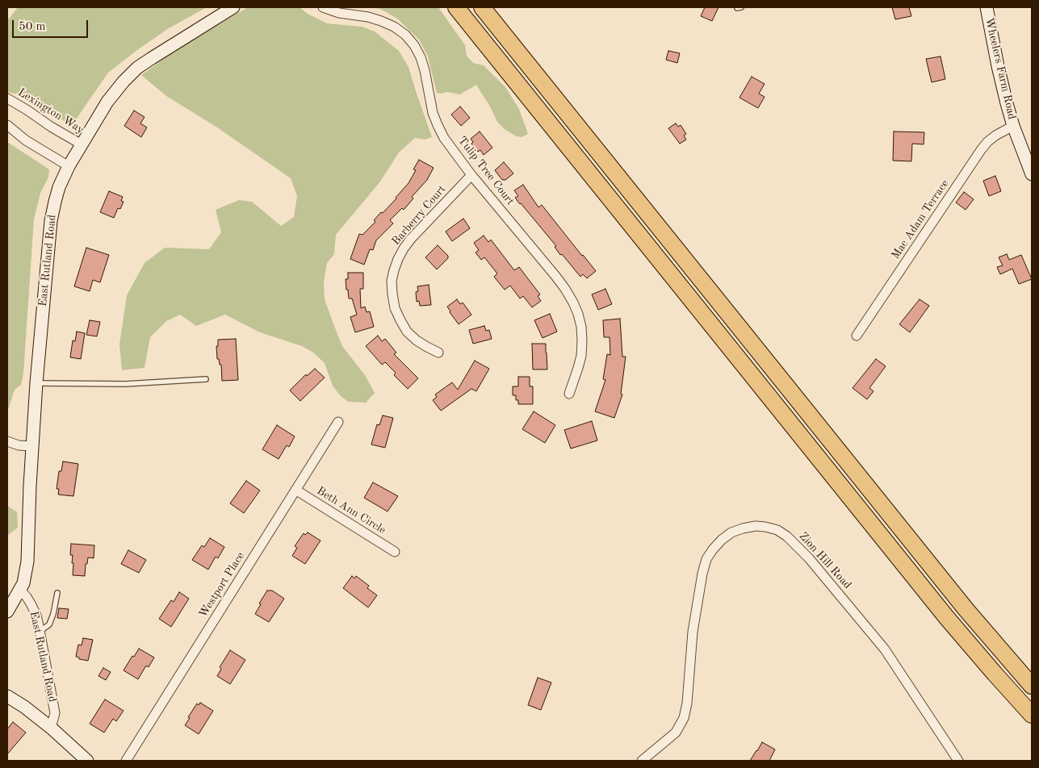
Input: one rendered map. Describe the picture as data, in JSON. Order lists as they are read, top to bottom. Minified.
{"streets":{"main road":["Wheelers Farm Road","East Rutland Road"],"street":["Lexington Way","Tulip Tree Court","Barberry Court","Mac Adam Terrace","Beth Ann Circle","Zion Hill Road","Westport Place"]},"crossings":[["Wheelers Farm Road","Mac Adam Terrace"],["Lexington Way","East Rutland Road"],["Tulip Tree Court","Barberry Court"],["Beth Ann Circle","Westport Place"]],"scale_bar":"50 m"}
